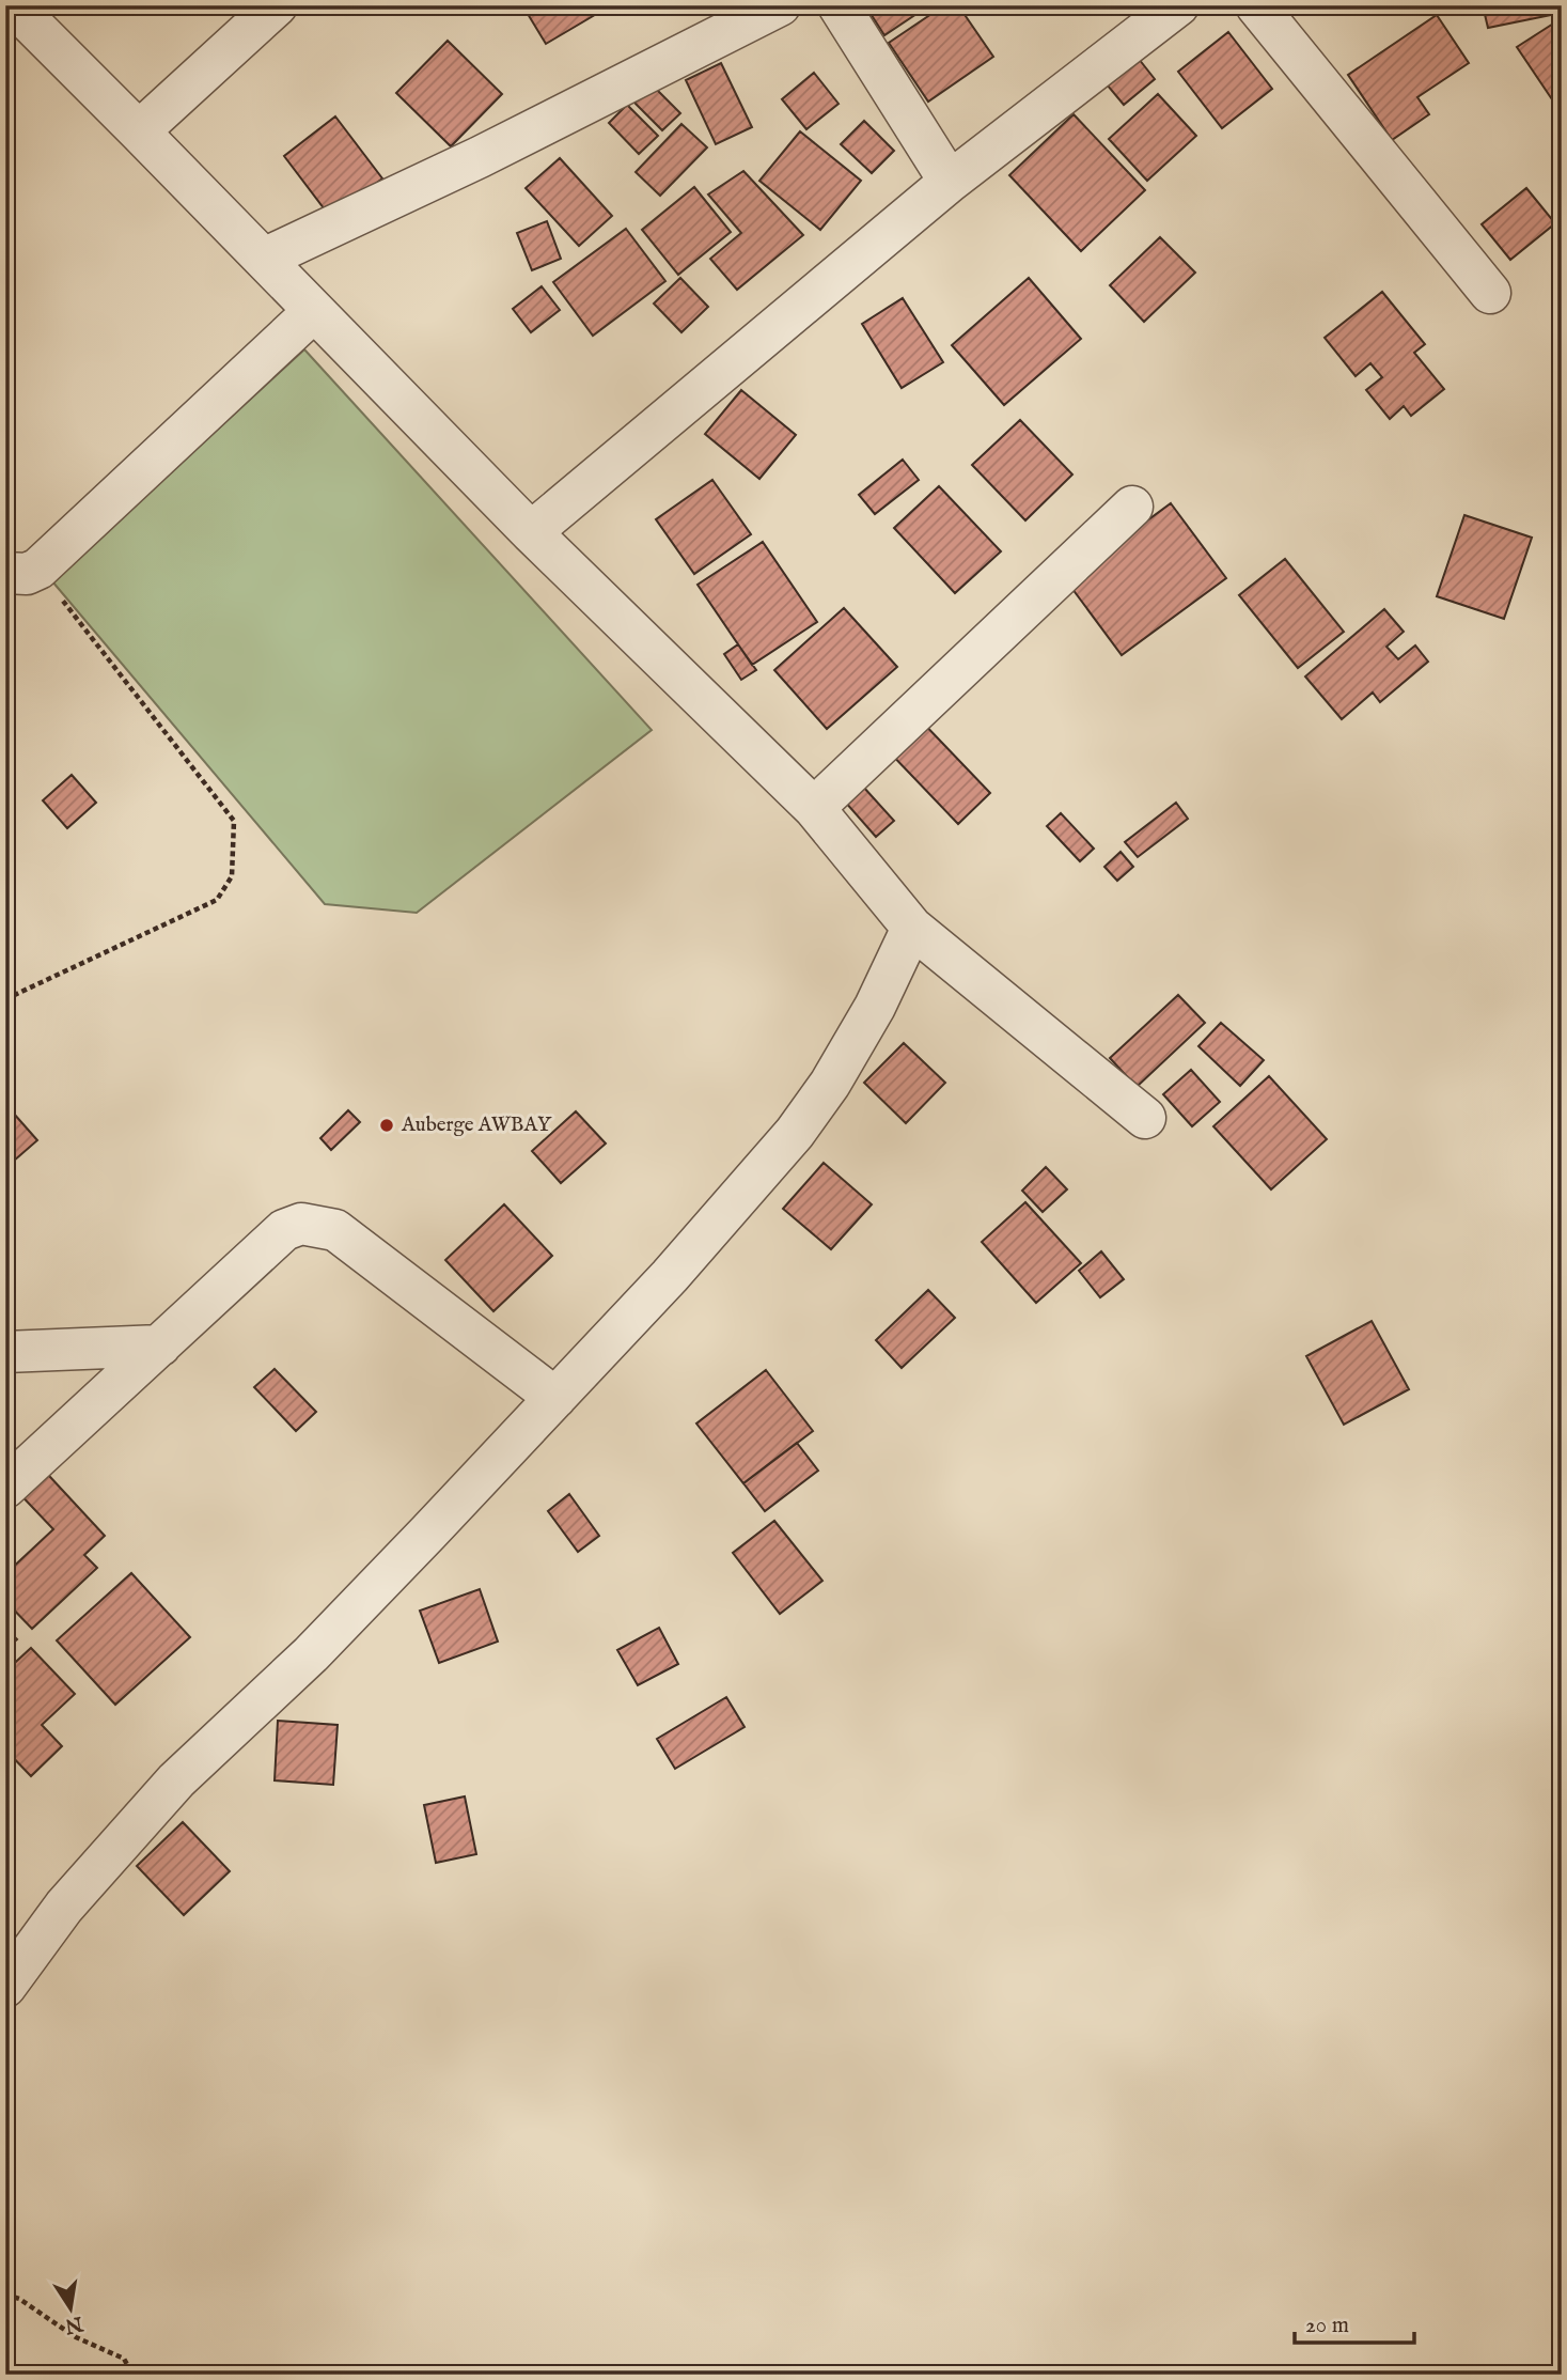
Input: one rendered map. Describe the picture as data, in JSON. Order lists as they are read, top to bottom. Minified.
{"places":["Auberge AWBAY"],"scale_bar":"20 m","north":"bottom"}
